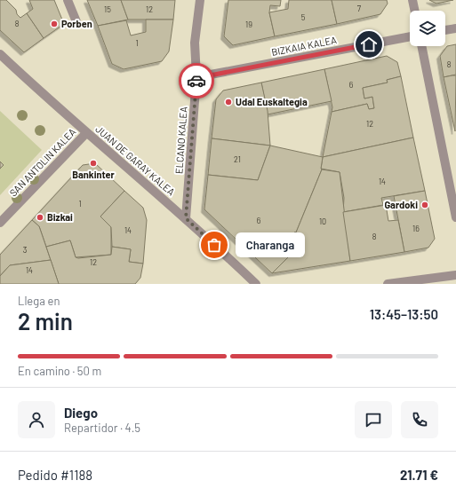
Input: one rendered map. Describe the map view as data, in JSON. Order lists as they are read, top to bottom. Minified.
{"streets":{"street":["BIZKAIA KALEA","ELCANO KALEA","JUAN DE GARAY KALEA","SAN ANTOLIN KALEA"]},"crossings":[["BIZKAIA KALEA","ELCANO KALEA"],["ELCANO KALEA","JUAN DE GARAY KALEA"],["JUAN DE GARAY KALEA","SAN ANTOLIN KALEA"]],"places":["Porben","Udal Euskaltegia","Bankinter","Gardoki","Bizkai","Charanga"],"house_numbers":["7","15","12","5","8","19","1","8","6","12","21","14","1","6","10","16","14","8","3","12","14"],"page":{"bubble":"Charanga","heading":["2 min","Llega en","13:45–13:50"],"panel":["Diego","Repartidor · 4.5","Pedido #1188","21.71 €"],"bar":"En camino · 50 m"}}
